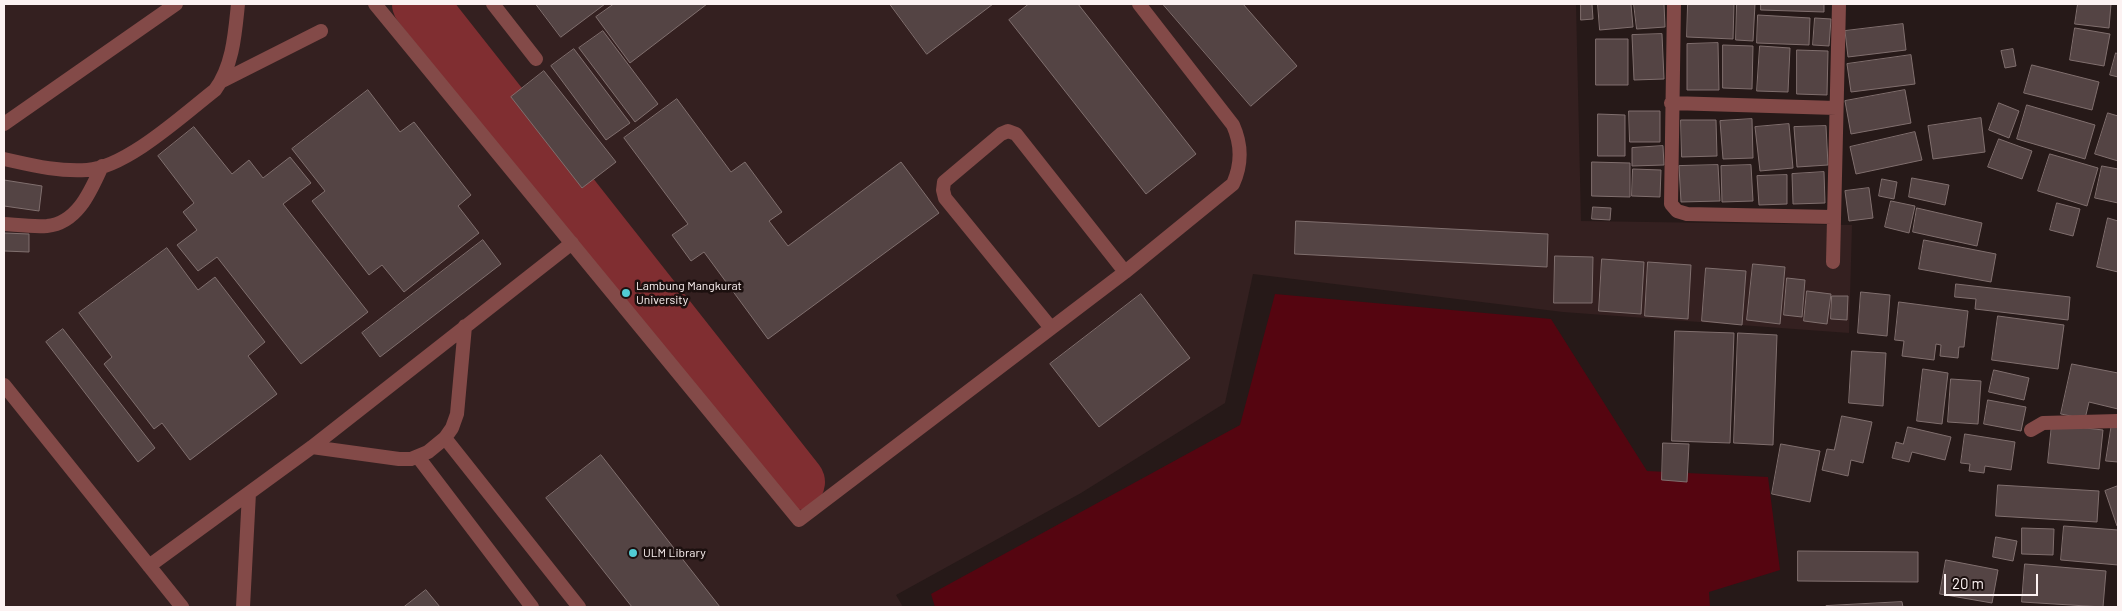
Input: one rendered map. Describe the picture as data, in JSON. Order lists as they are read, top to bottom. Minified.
{"places":["Lambung Mangkurat University","ULM Library"],"scale_bar":"20 m"}
